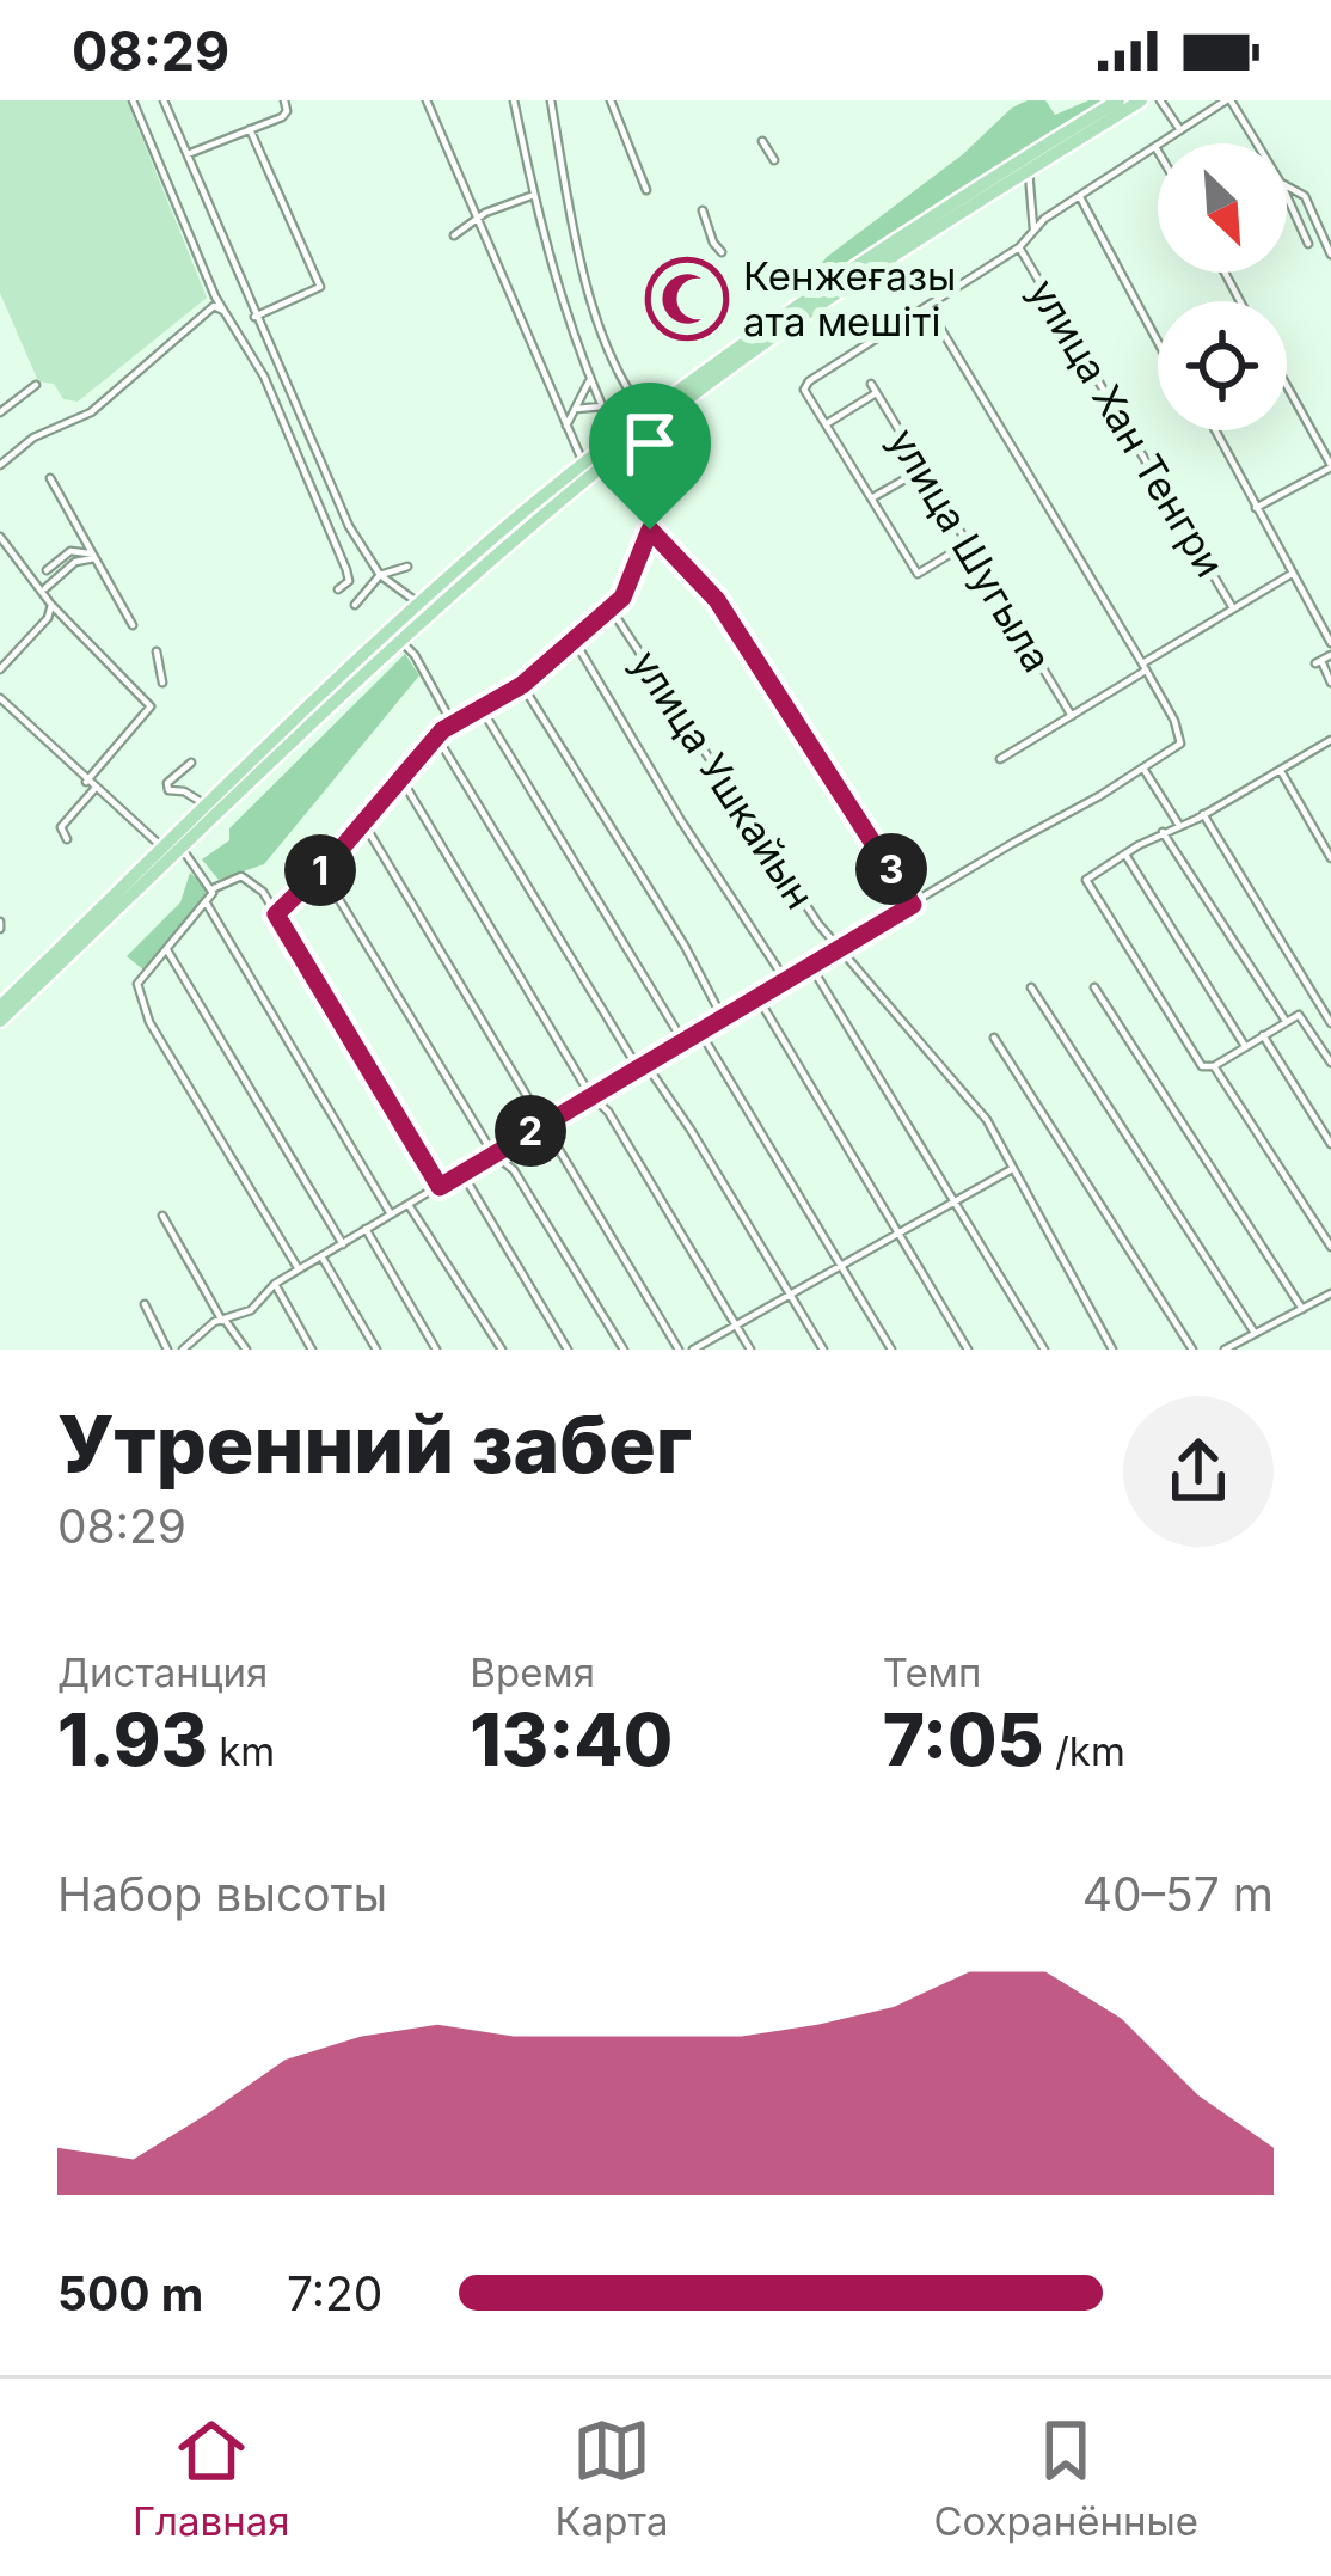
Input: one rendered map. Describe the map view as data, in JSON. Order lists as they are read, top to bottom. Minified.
{"streets":{"street":["улица Хан Тенгри","улица Шугыла","улица Ушкайын"]},"places":{"mosque":["Кенжеғазы ата мешіті"]},"north":"bottom right","page":{"status":"08:29","pins":["3","1","2"],"heading":["Утренний забег","08:29"],"stats":[["Дистанция","1.93 km"],["Время","13:40"],["Темп","7:05 /km"]],"chart":["Набор высоты","40–57 m"],"list":[{"name":"500 m","note":"7:20"}],"tabs":["Главная","Карта","Сохранённые"]}}
